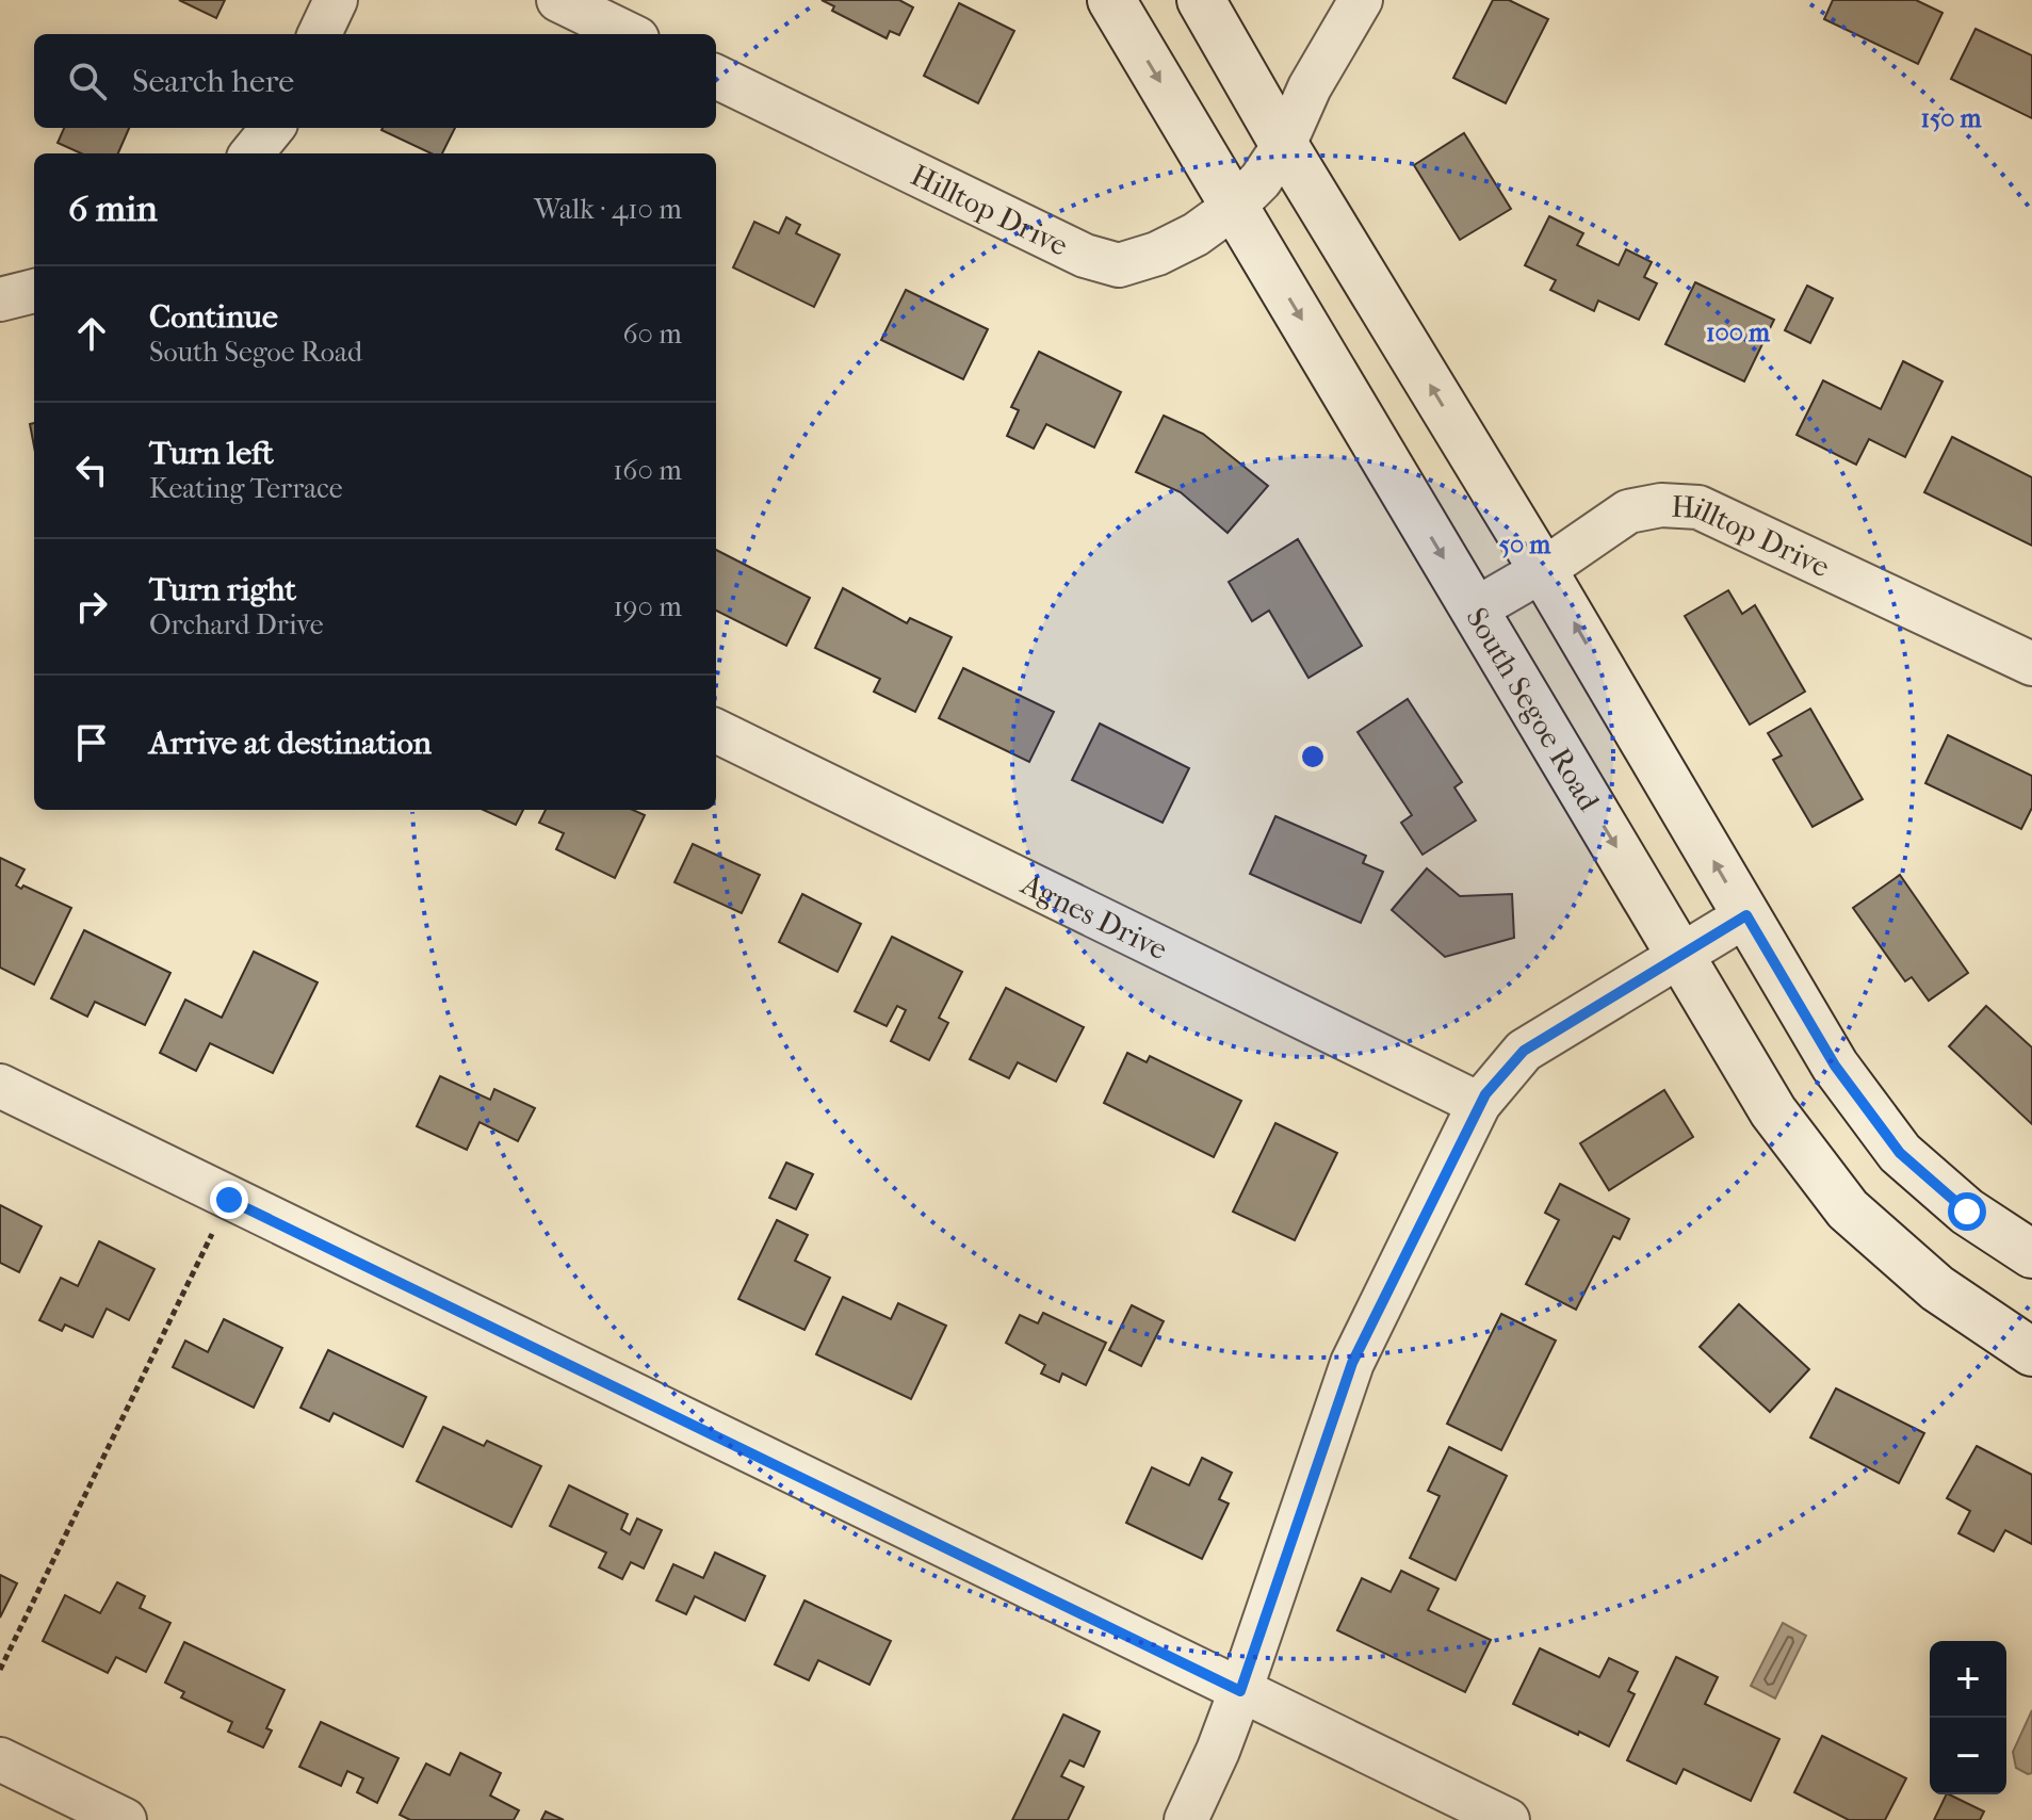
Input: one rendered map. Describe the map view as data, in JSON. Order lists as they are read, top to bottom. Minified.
{"streets":{"street":["Hilltop Drive","South Segoe Road","Agnes Drive"]},"crossings":[["Hilltop Drive","South Segoe Road"]],"page":{"search":"Search here","heading":["6 min","Walk · 410 m"],"list":[["Continue","South Segoe Road","60 m"],["Turn left","Keating Terrace","160 m"],["Turn right","Orchard Drive","190 m"],"Arrive at destination"],"map_buttons":["+","−"]},"rings":["150 m","100 m","50 m"]}
